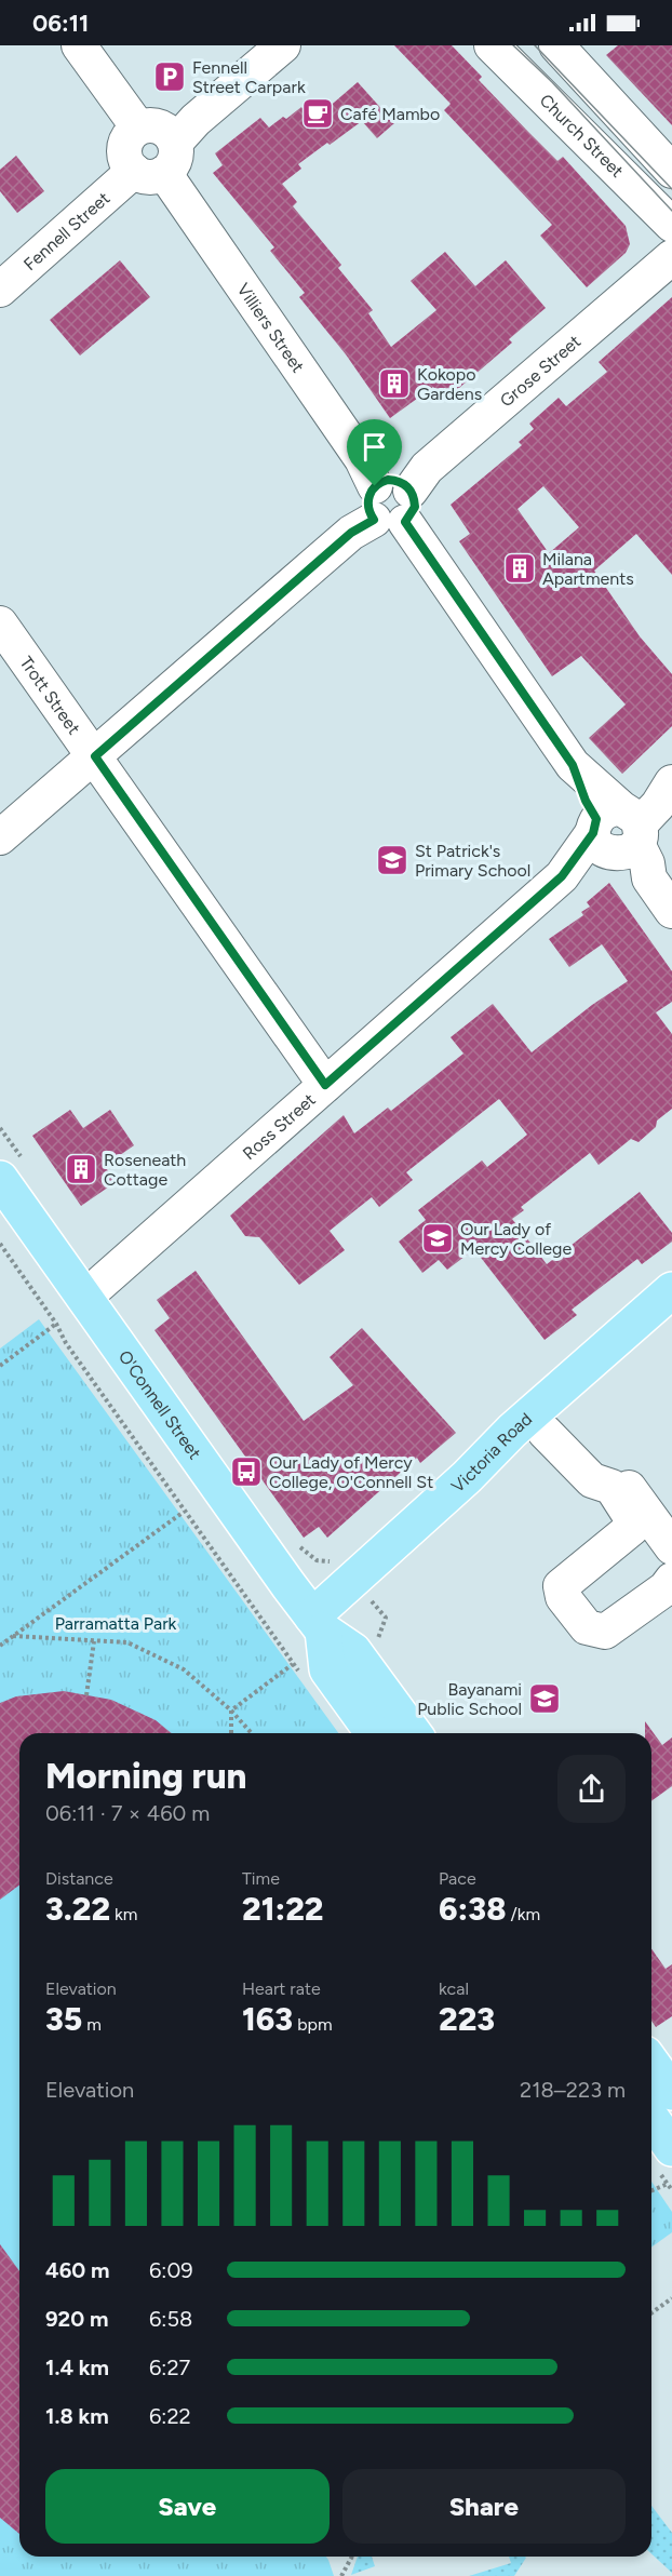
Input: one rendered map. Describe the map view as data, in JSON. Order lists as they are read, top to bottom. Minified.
{"streets":{"main road":["O'Connell Street","Victoria Road"],"street":["Church Street","Fennell Street","Villiers Street","Grose Street","Trott Street","Ross Street"]},"crossings":[["Fennell Street","Villiers Street"],["Villiers Street","Grose Street"],["Grose Street","Trott Street"],["Trott Street","Ross Street"],["Ross Street","O'Connell Street"],["O'Connell Street","Victoria Road"]],"parks":["Parramatta Park"],"places":{"parking":["Fennell Street Carpark"],"cafe":["Café Mambo"],"building":["Kokopo Gardens","Milana Apartments","Roseneath Cottage"],"school or university":["St Patrick's Primary School","Our Lady of Mercy College","Bayanami Public School"],"bus stop":["Our Lady of Mercy College, O'Connell St"]},"page":{"status":"06:11","heading":["Morning run","06:11 · 7 × 460 m"],"stats":[["Distance","3.22 km"],["Time","21:22"],["Pace","6:38 /km"],["Elevation","35 m"],["Heart rate","163 bpm"],["kcal","223"]],"chart":["Elevation","218–223 m"],"list":[{"name":"460 m","note":"6:09"},{"name":"920 m","note":"6:58"},{"name":"1.4 km","note":"6:27"},{"name":"1.8 km","note":"6:22"}],"buttons":["Save","Share"]}}
